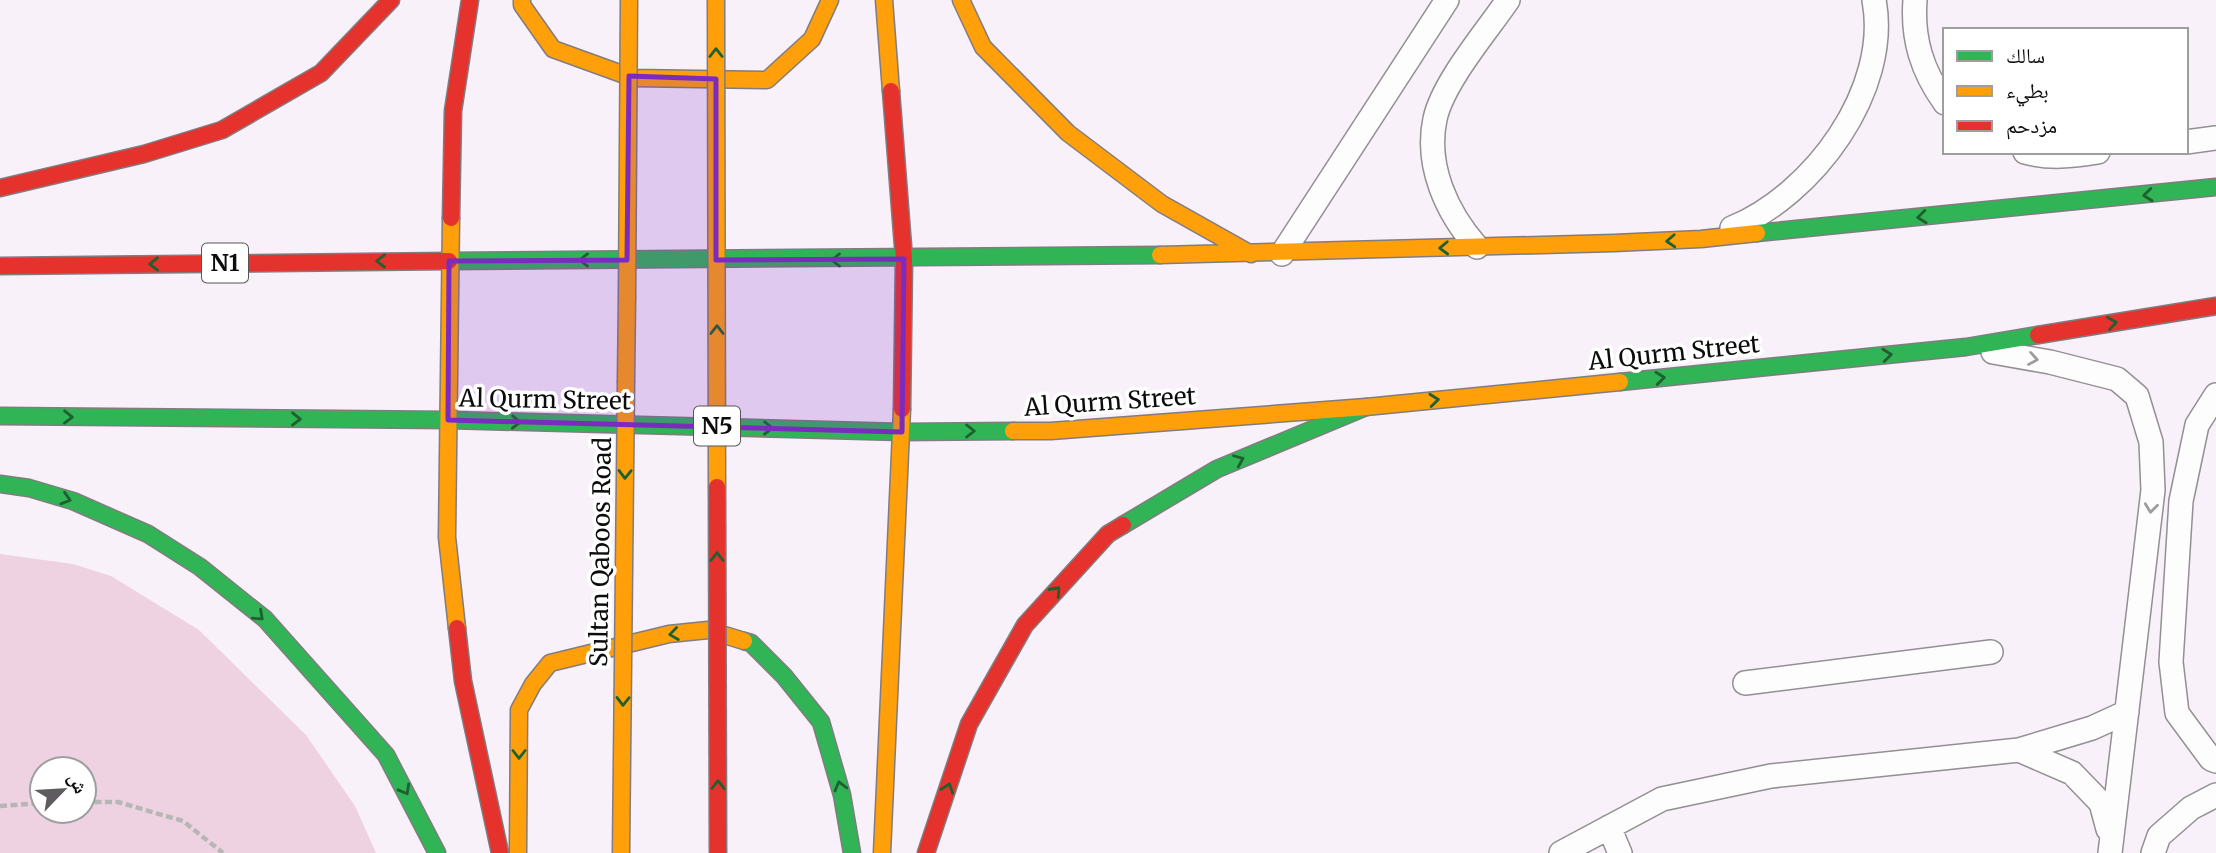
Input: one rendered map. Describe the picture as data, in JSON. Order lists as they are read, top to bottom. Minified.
{"streets":{"main road":["N1","Al Qurm Street","N5","Sultan Qaboos Road"]},"one_way":["Al Qurm Street"],"legend":["سالك","بطيء","مزدحم"],"north":"top right"}
